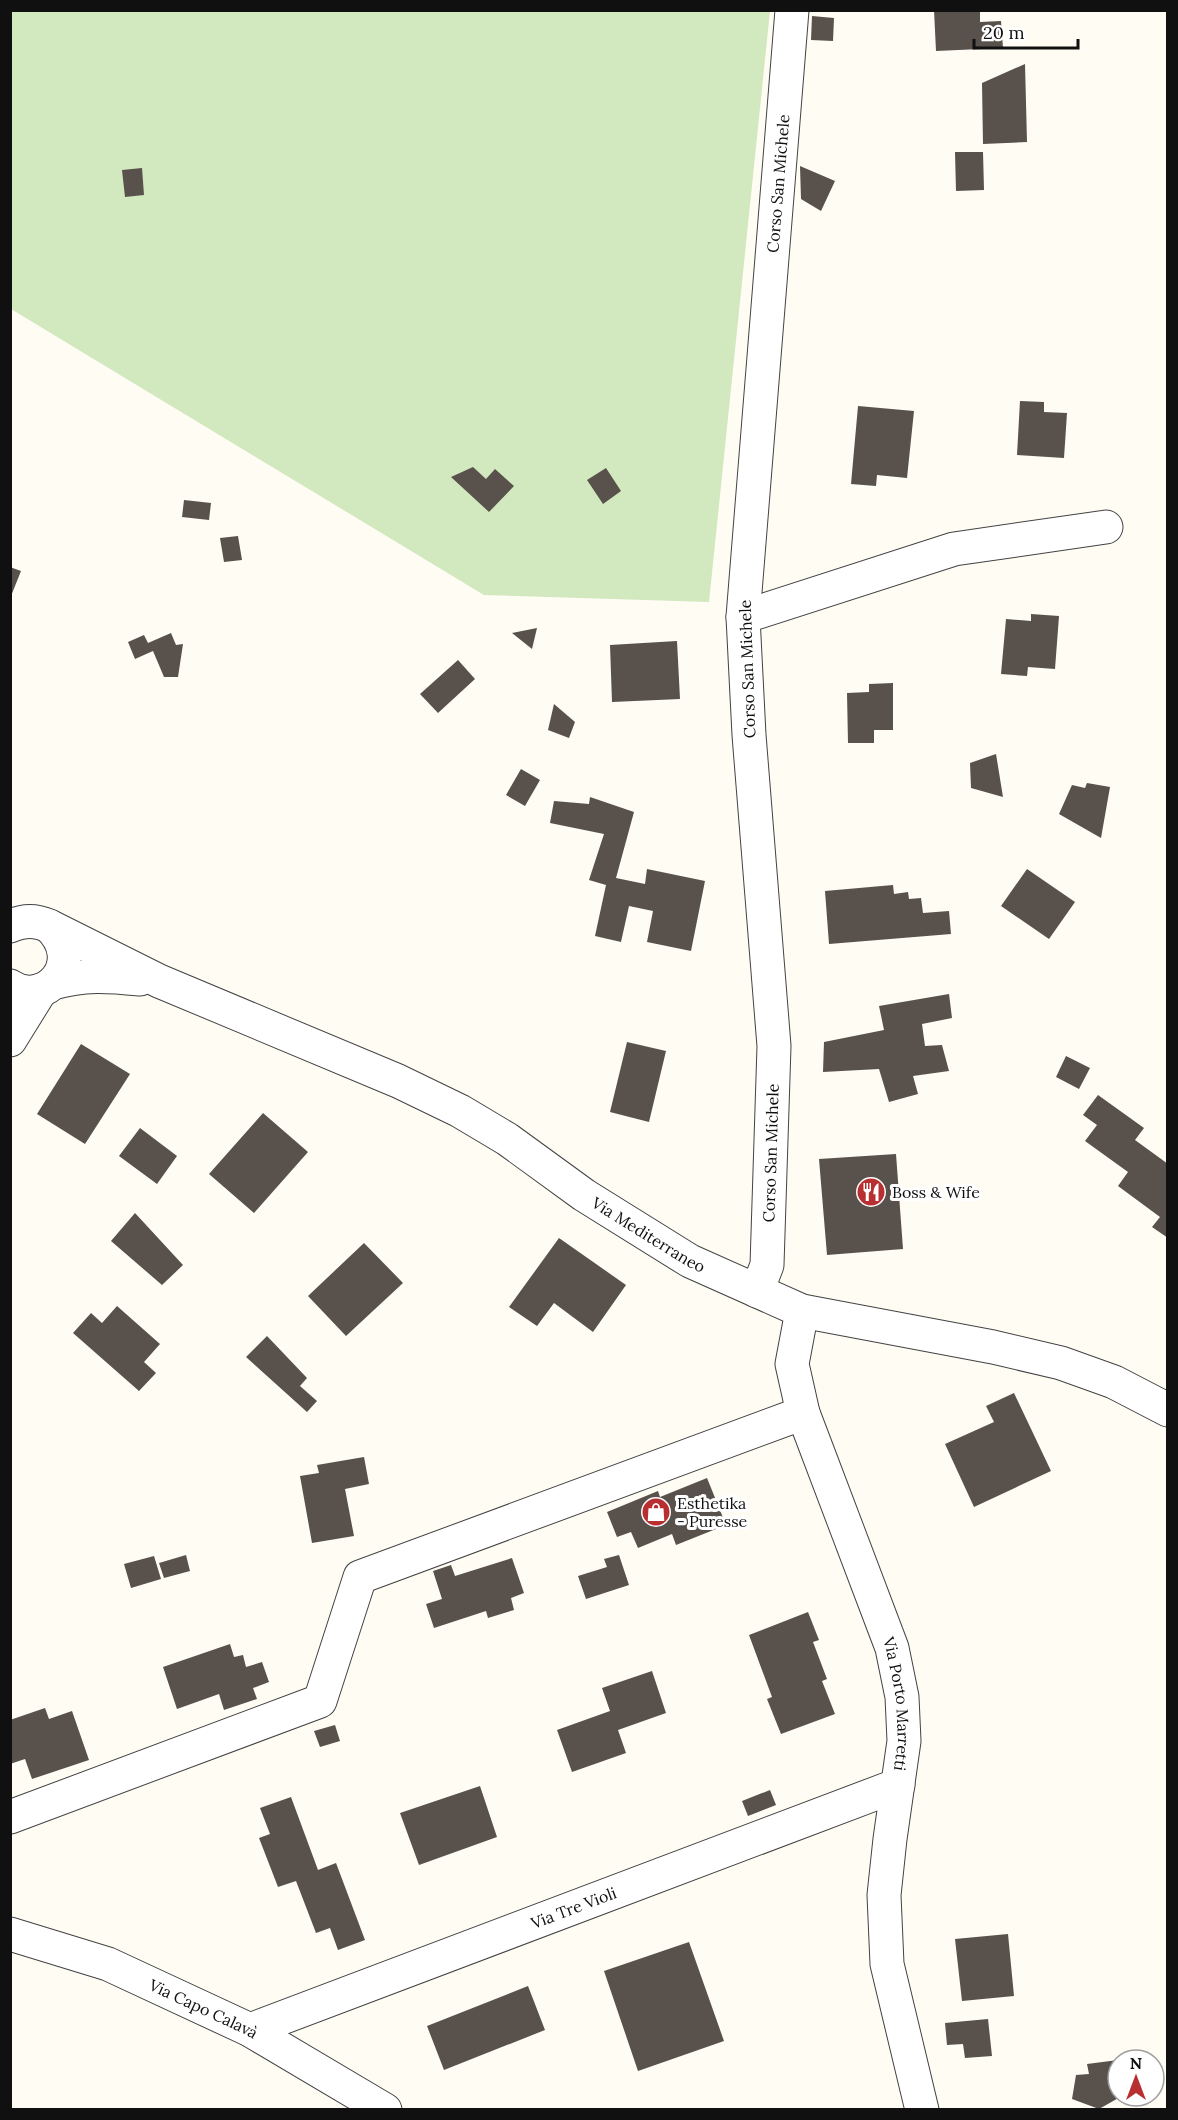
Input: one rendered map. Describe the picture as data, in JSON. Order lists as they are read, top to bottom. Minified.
{"streets":{"street":["Corso San Michele","Via Mediterraneo","Via Porto Marretti","Via Tre Violi","Via Capo Calavà"]},"crossings":[["Corso San Michele","Via Mediterraneo"],["Via Mediterraneo","Via Porto Marretti"],["Via Porto Marretti","Via Tre Violi"],["Via Tre Violi","Via Capo Calavà"]],"places":{"restaurant":["Boss & Wife"],"shop":["Esthetika - Puresse"]},"scale_bar":"20 m","north":"top"}
